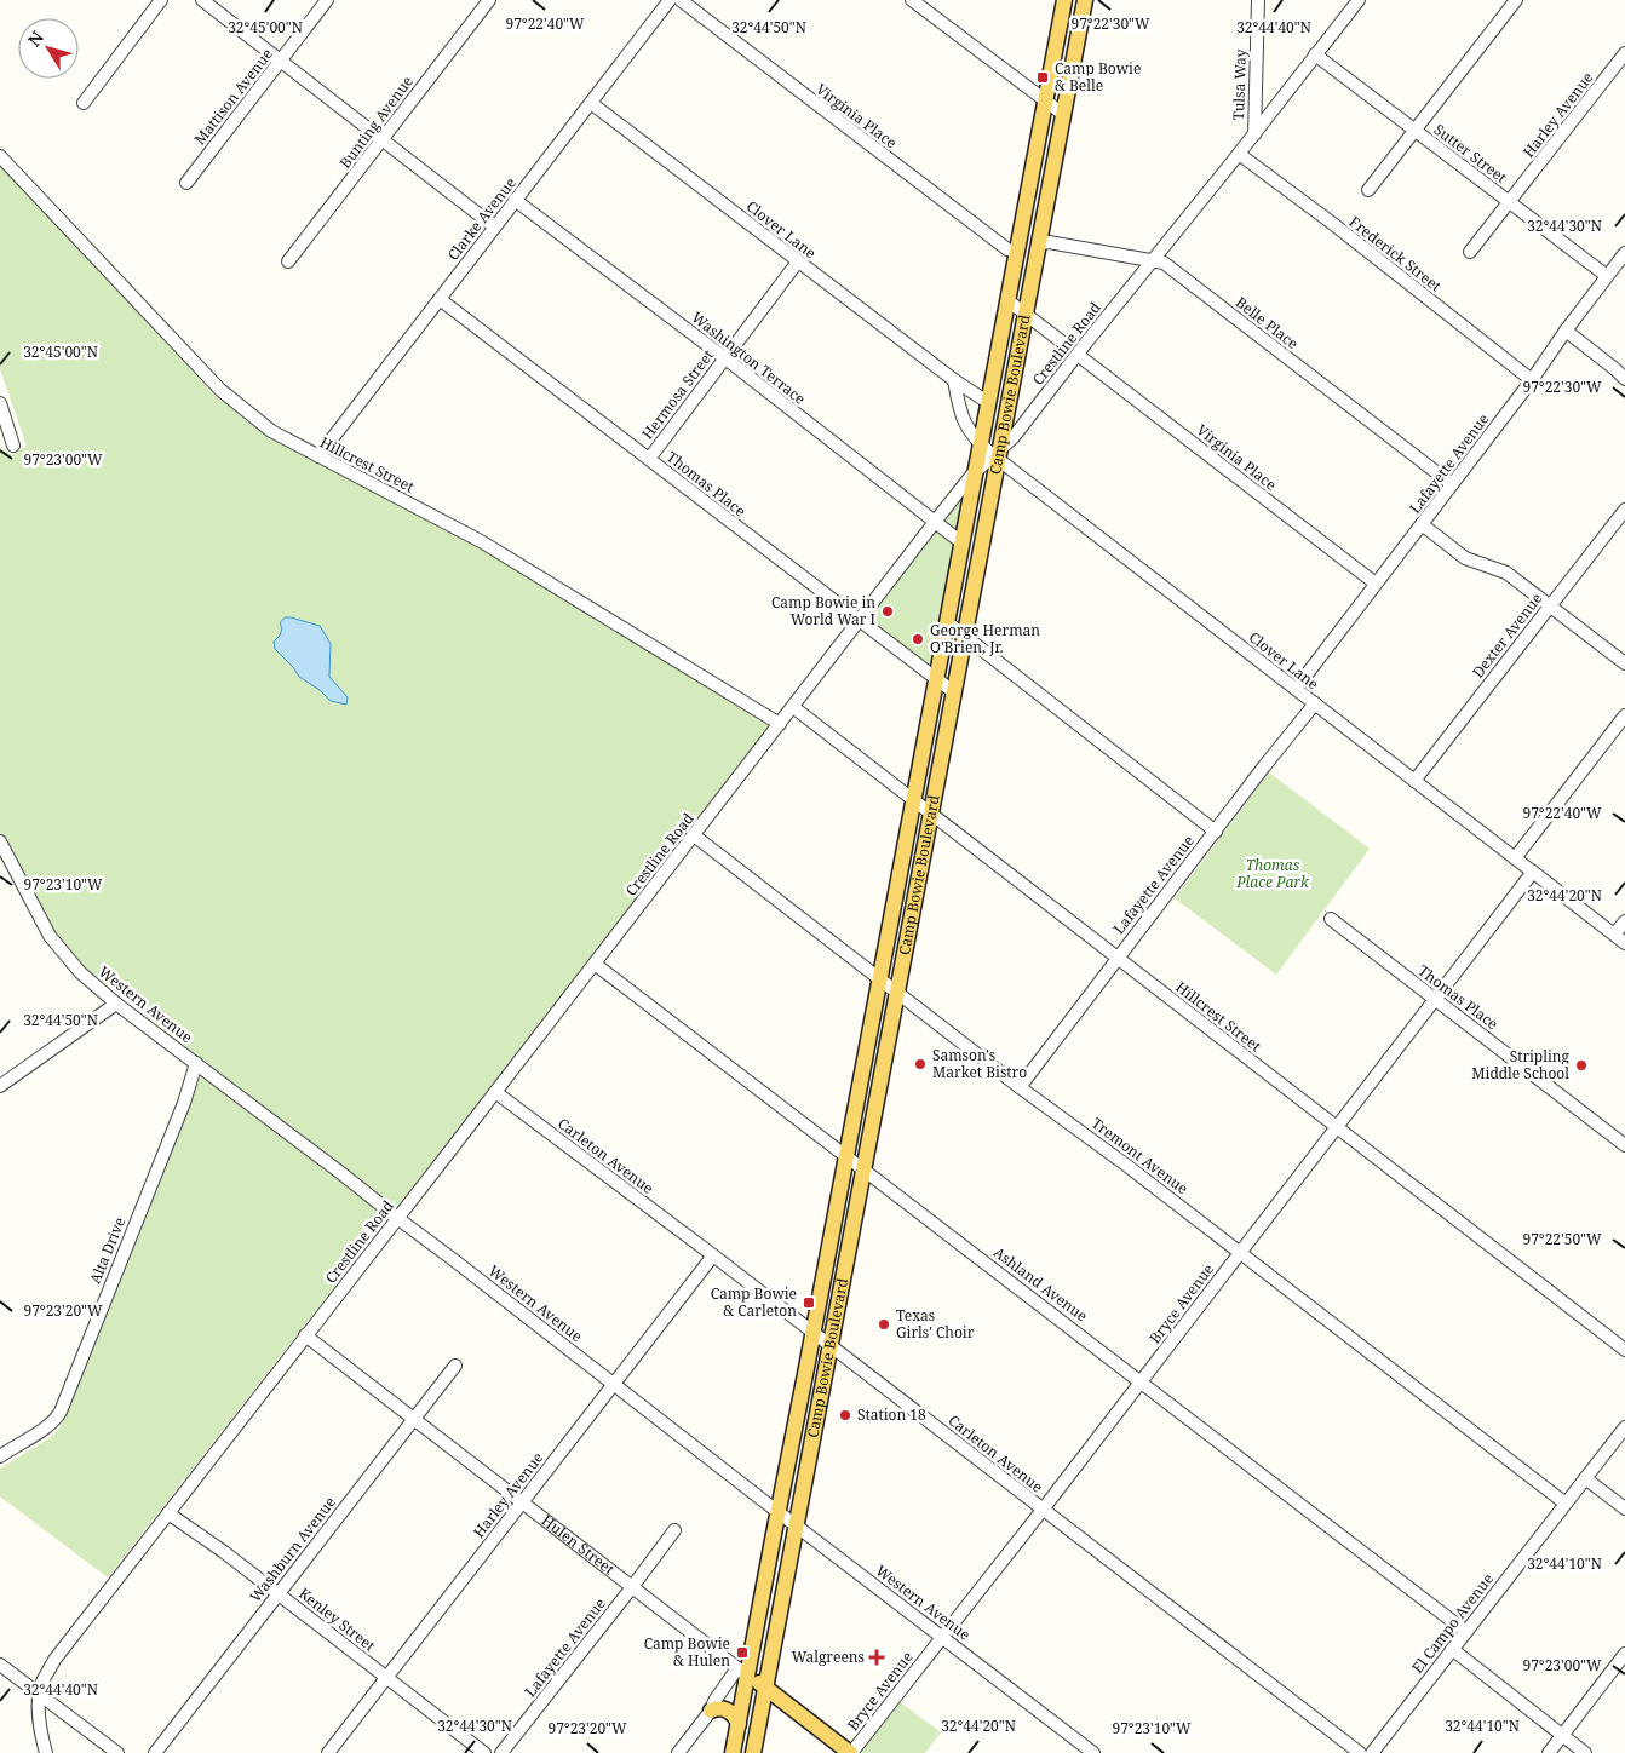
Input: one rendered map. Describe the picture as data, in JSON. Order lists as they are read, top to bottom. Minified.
{"streets":{"main road":["Camp Bowie Boulevard","Hulen Street"],"street":["Tulsa Way","Mattison Avenue","Harley Avenue","Virginia Place","Bunting Avenue","Sutter Street","Clarke Avenue","Clover Lane","Frederick Street","Belle Place","Crestline Road","Washington Terrace","Hermosa Street","Lafayette Avenue","Hillcrest Street","Thomas Place","Dexter Avenue","Western Avenue","Carleton Avenue","Tremont Avenue","Alta Drive","Ashland Avenue","Bryce Avenue","Washburn Avenue","Kenley Street","El Campo Avenue"]},"crossings":[["Tulsa Way","Crestline Road"],["Harley Avenue","Sutter Street"],["Harley Avenue","Western Avenue"],["Harley Avenue","Carleton Avenue"],["Harley Avenue","Hulen Street"],["Harley Avenue","Kenley Street"],["Virginia Place","Crestline Road"],["Virginia Place","Camp Bowie Boulevard"],["Virginia Place","Lafayette Avenue"],["Sutter Street","Crestline Road"],["Sutter Street","Lafayette Avenue"],["Clarke Avenue","Clover Lane"],["Clarke Avenue","Washington Terrace"],["Clarke Avenue","Hillcrest Street"],["Clarke Avenue","Thomas Place"],["Clover Lane","Crestline Road"],["Clover Lane","Hermosa Street"],["Clover Lane","Camp Bowie Boulevard"],["Clover Lane","Lafayette Avenue"],["Clover Lane","Dexter Avenue"],["Clover Lane","Bryce Avenue"],["Frederick Street","Crestline Road"],["Frederick Street","Lafayette Avenue"],["Belle Place","Crestline Road"],["Belle Place","Camp Bowie Boulevard"],["Belle Place","Lafayette Avenue"],["Crestline Road","Washington Terrace"],["Crestline Road","Camp Bowie Boulevard"],["Crestline Road","Hillcrest Street"],["Crestline Road","Thomas Place"],["Crestline Road","Western Avenue"],["Crestline Road","Carleton Avenue"],["Crestline Road","Tremont Avenue"],["Crestline Road","Ashland Avenue"],["Crestline Road","Hulen Street"],["Crestline Road","Kenley Street"],["Washington Terrace","Hermosa Street"],["Washington Terrace","Camp Bowie Boulevard"],["Hermosa Street","Thomas Place"],["Camp Bowie Boulevard","Hillcrest Street"],["Camp Bowie Boulevard","Thomas Place"],["Camp Bowie Boulevard","Western Avenue"],["Camp Bowie Boulevard","Carleton Avenue"],["Camp Bowie Boulevard","Tremont Avenue"],["Camp Bowie Boulevard","Ashland Avenue"],["Camp Bowie Boulevard","Hulen Street"],["Lafayette Avenue","Hillcrest Street"],["Lafayette Avenue","Tremont Avenue"],["Lafayette Avenue","Hulen Street"],["Hillcrest Street","Bryce Avenue"],["Thomas Place","Bryce Avenue"],["Western Avenue","Alta Drive"],["Western Avenue","Bryce Avenue"],["Carleton Avenue","Bryce Avenue"],["Tremont Avenue","Bryce Avenue"],["Tremont Avenue","El Campo Avenue"],["Ashland Avenue","Bryce Avenue"],["Ashland Avenue","El Campo Avenue"],["Bryce Avenue","Hulen Street"],["Hulen Street","Washburn Avenue"],["Washburn Avenue","Kenley Street"]],"parks":["Thomas Place Park"],"places":{"transit":["Camp Bowie & Belle","Camp Bowie & Carleton","Camp Bowie & Hulen"],"other":["Camp Bowie in World War I","George Herman O'Brien, Jr.","Samson's Market Bistro","Stripling Middle School","Texas Girls' Choir","Station 18"],"health":["Walgreens"]},"north":"top left","coordinates":["97°22'40\"W","97°22'30\"W","32°45'00\"N","32°44'50\"N","32°44'40\"N","32°44'30\"N","97°23'00\"W","97°23'10\"W","32°44'20\"N","97°22'50\"W","97°23'20\"W","32°44'10\"N"]}
